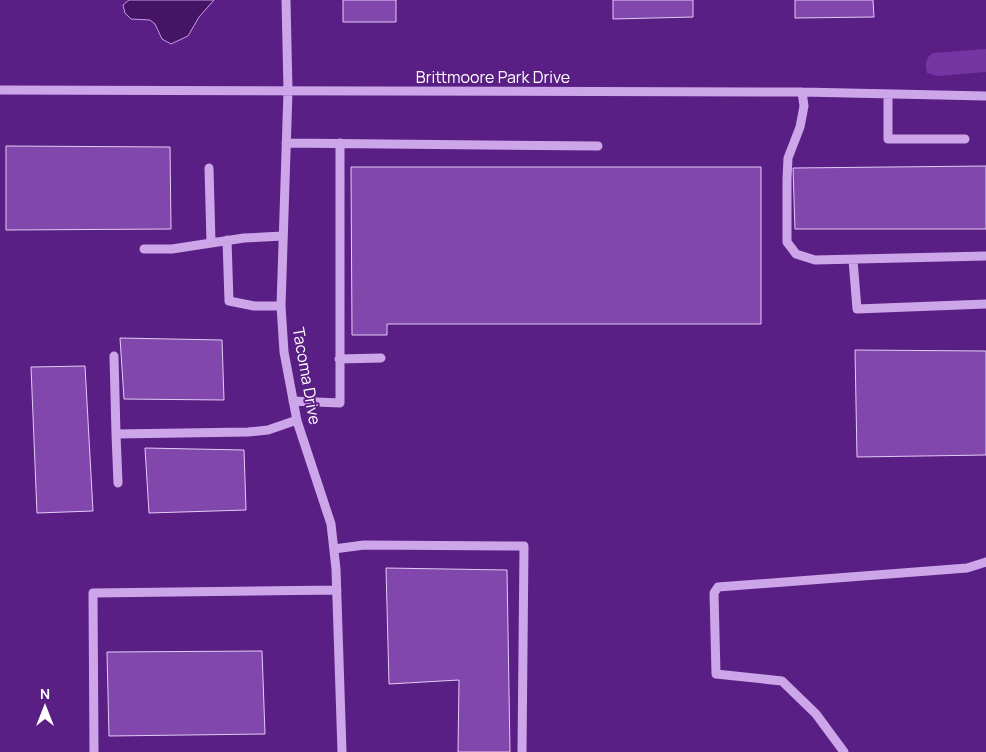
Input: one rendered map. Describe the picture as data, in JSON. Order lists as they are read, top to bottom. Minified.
{"streets":{"street":["Brittmoore Park Drive","Tacoma Drive"]},"crossings":[["Brittmoore Park Drive","Tacoma Drive"]],"north":"top"}
